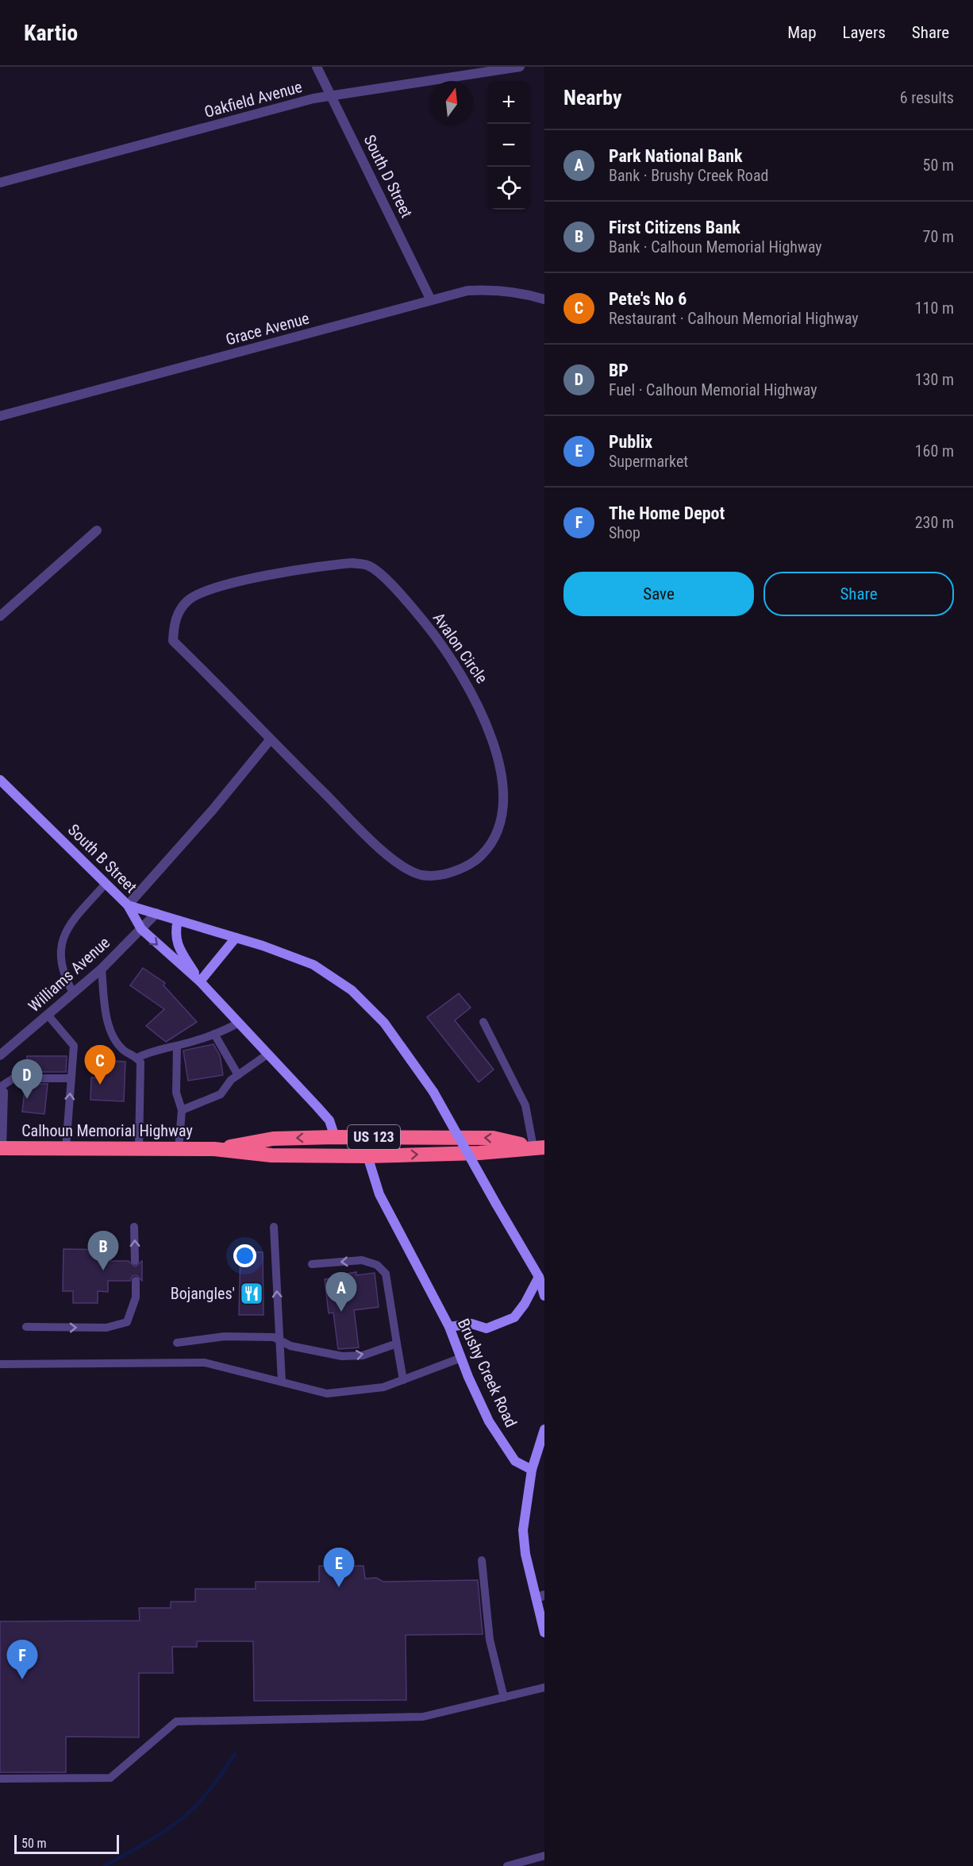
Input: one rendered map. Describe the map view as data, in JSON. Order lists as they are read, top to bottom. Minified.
{"streets":{"highway":["Calhoun Memorial Highway","US 123"],"street":["Oakfield Avenue","South D Street","Grace Avenue","Avalon Circle","South B Street","Williams Avenue","Brushy Creek Road"]},"crossings":[["Oakfield Avenue","South D Street"],["South D Street","Grace Avenue"],["South B Street","Williams Avenue"],["South B Street","Calhoun Memorial Highway"],["Calhoun Memorial Highway","Brushy Creek Road"]],"places":{"restaurant":["Bojangles'"]},"scale_bar":"50 m","north":"top","page":{"header":"Kartio","nav":["Map","Layers","Share"],"heading":["Nearby","6 results"],"map_buttons":["+","−"],"list":[{"mark":"A","name":"Park National Bank","note":"Bank · Brushy Creek Road","value":"50 m"},{"mark":"B","name":"First Citizens Bank","note":"Bank · Calhoun Memorial Highway","value":"70 m"},{"mark":"C","name":"Pete's No 6","note":"Restaurant · Calhoun Memorial Highway","value":"110 m"},{"mark":"D","name":"BP","note":"Fuel · Calhoun Memorial Highway","value":"130 m"},{"mark":"E","name":"Publix","note":"Supermarket","value":"160 m"},{"mark":"F","name":"The Home Depot","note":"Shop","value":"230 m"}],"buttons":["Save","Share"],"pins":["C","D","B","A","E","F"],"scale":"50 m"}}
